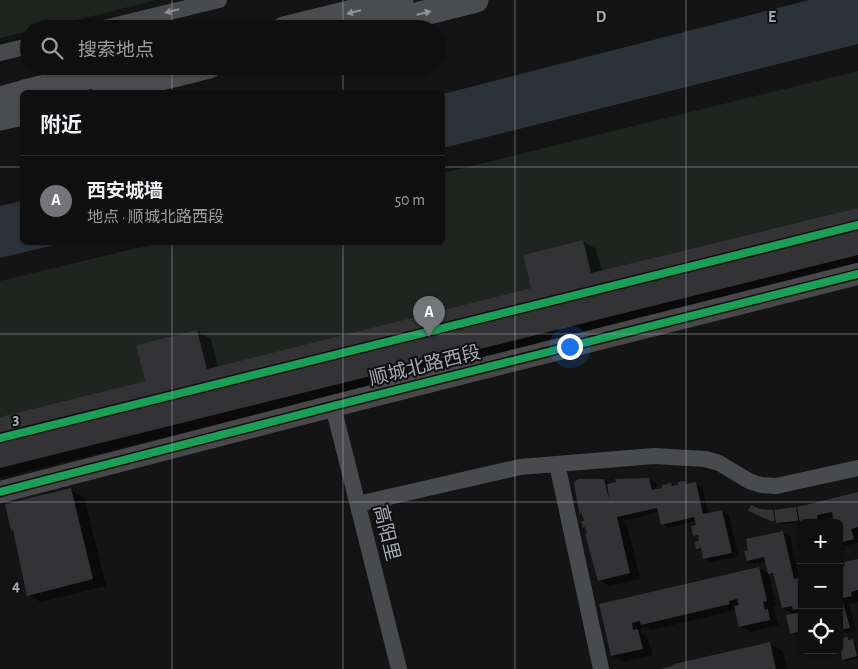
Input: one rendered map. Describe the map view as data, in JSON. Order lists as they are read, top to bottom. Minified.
{"streets":{"street":["顺城北路西段","高阳里"]},"crossings":[["顺城北路西段","高阳里"]],"page":{"search":"搜索地点","heading":"附近","list":[{"mark":"A","name":"西安城墙","note":"地点 · 顺城北路西段","value":"50 m"}],"pins":"A","map_buttons":["+","−"]},"grid":{"columns":["D","E"],"rows":["3","4"]}}
